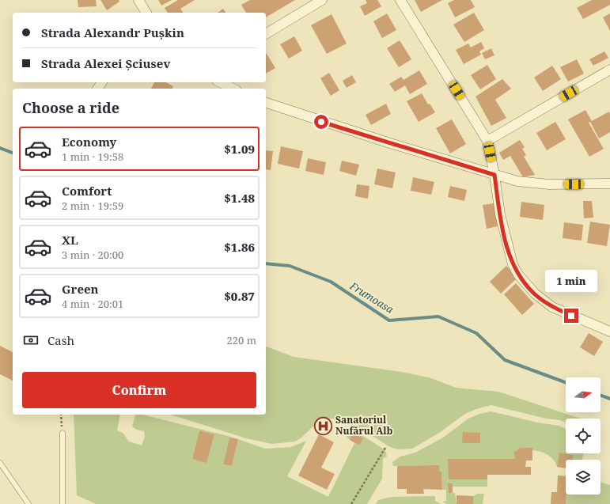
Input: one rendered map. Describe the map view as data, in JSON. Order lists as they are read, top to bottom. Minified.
{"water":["Frumoasa"],"places":{"hospital":["Sanatoriul Nufărul Alb"]},"north":"right","page":{"banner":["Strada Alexandr Pușkin","Strada Alexei Șciusev"],"heading":"Choose a ride","list":[{"name":"Economy","note":"1 min · 19:58","value":"$1.09"},{"name":"Comfort","note":"2 min · 19:59","value":"$1.48"},{"name":"XL","note":"3 min · 20:00","value":"$1.86"},{"name":"Green","note":"4 min · 20:01","value":"$0.87"}],"bubble":"1 min","pay":["Cash","220 m"],"buttons":"Confirm"}}
